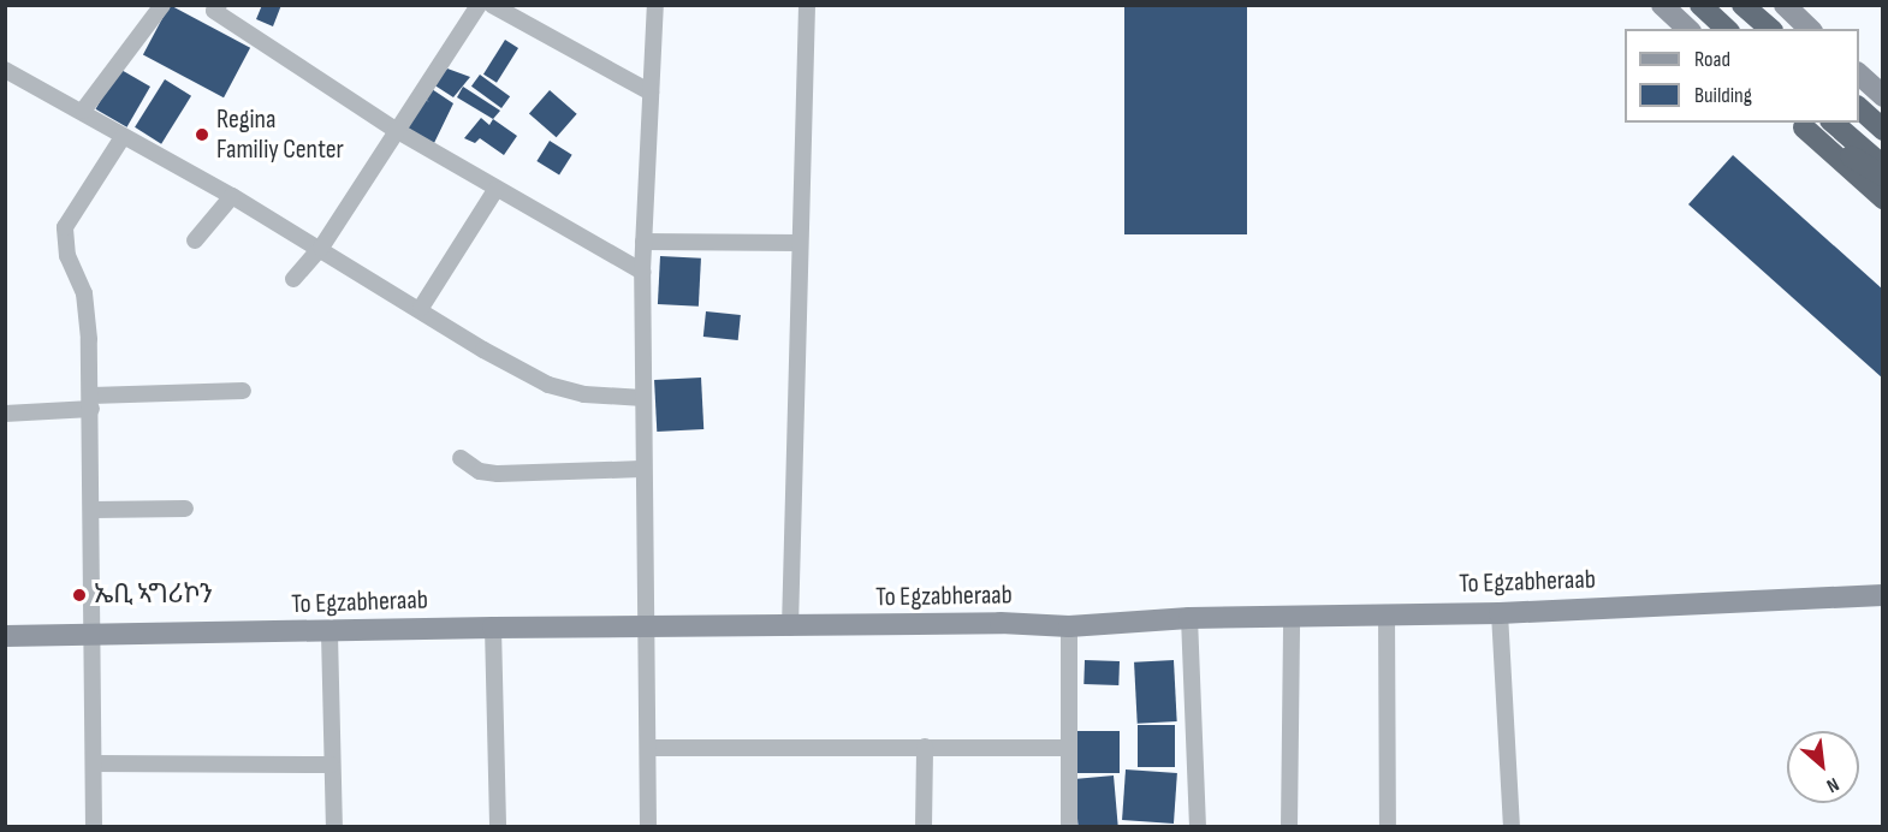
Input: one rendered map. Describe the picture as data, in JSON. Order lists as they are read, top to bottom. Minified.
{"streets":{"main road":["To Egzabheraab"]},"places":["Regina Familiy Center","ኤቢ ኣግሪኮን"],"legend":["Road","Building"],"north":"bottom right"}
